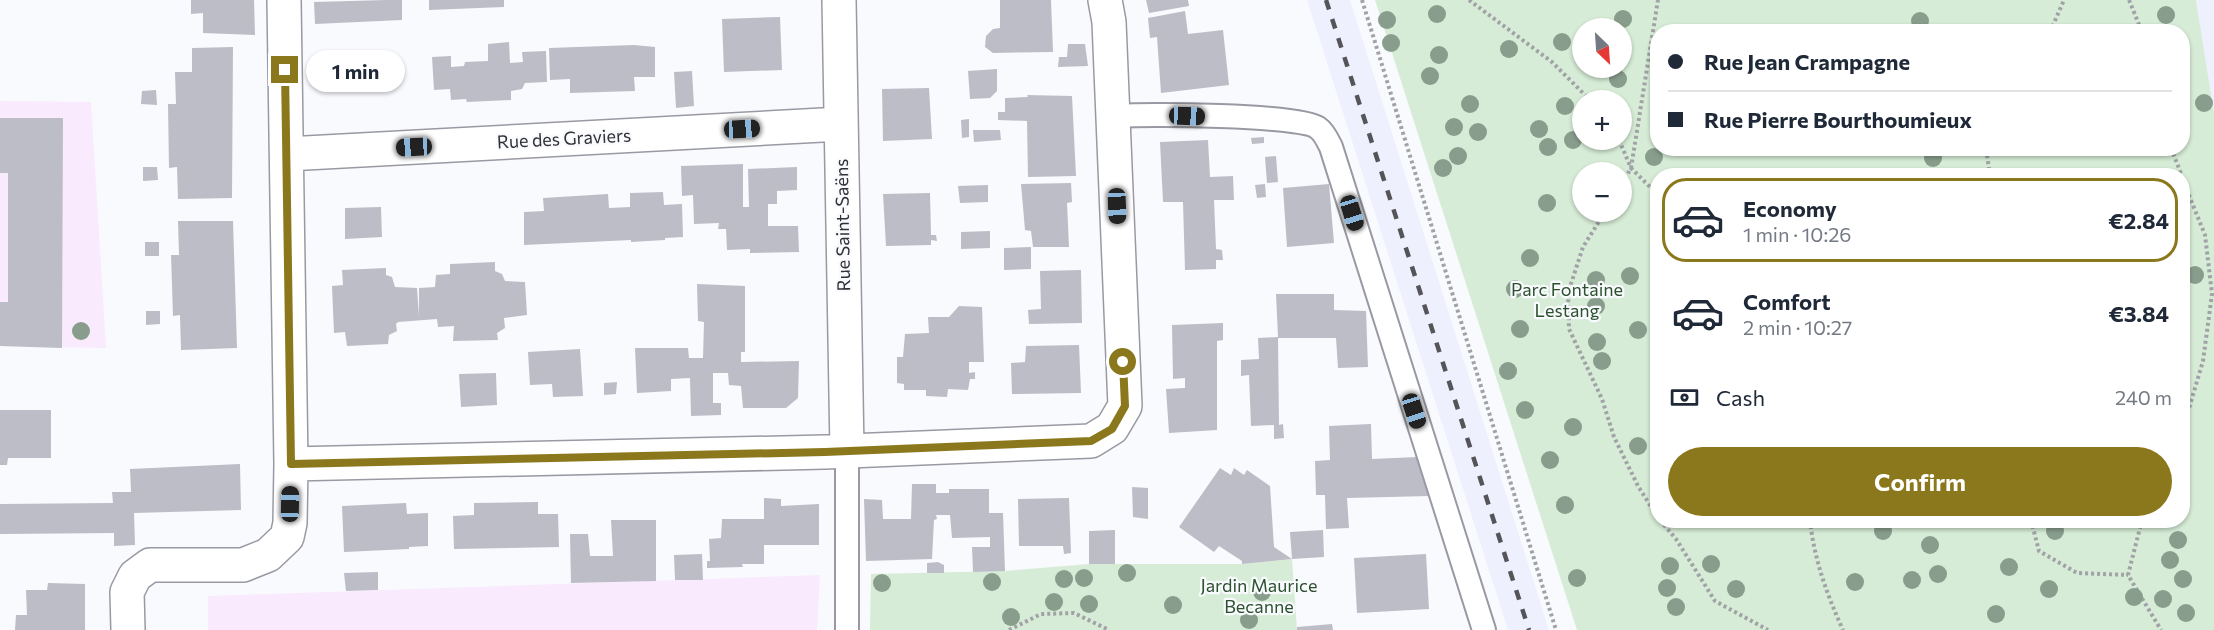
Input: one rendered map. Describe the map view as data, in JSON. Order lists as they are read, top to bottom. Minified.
{"streets":{"street":["Rue des Graviers","Rue Saint-Saëns"]},"crossings":[["Rue des Graviers","Rue Saint-Saëns"]],"parks":["Parc Fontaine Lestang","Jardin Maurice Becanne"],"north":"bottom right","page":{"map_buttons":["+","−"],"banner":["Rue Jean Crampagne","Rue Pierre Bourthoumieux"],"bubble":"1 min","list":[{"name":"Economy","note":"1 min · 10:26","value":"€2.84"},{"name":"Comfort","note":"2 min · 10:27","value":"€3.84"}],"pay":["Cash","240 m"],"buttons":"Confirm"}}
